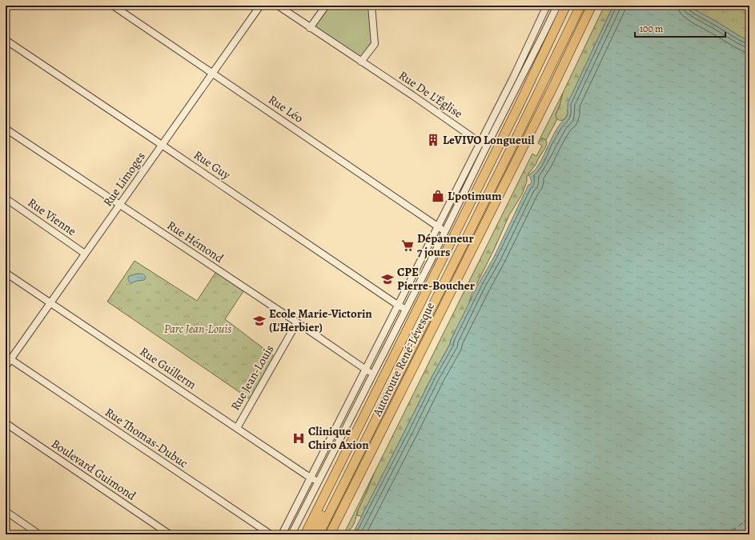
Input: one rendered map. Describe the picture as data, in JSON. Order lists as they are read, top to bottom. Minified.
{"streets":{"highway":["Autoroute René-Lévesque"],"street":["Rue De L'Église","Rue Léo","Rue Guy","Rue Limoges","Rue Vienne","Rue Hémond","Rue Guillerm","Rue Jean-Louis","Rue Thomas-Dubuc","Boulevard Guimond"]},"crossings":[["Rue Léo","Rue Limoges"],["Rue Guy","Rue Limoges"],["Rue Limoges","Rue Vienne"],["Rue Limoges","Rue Hémond"],["Rue Limoges","Rue Guillerm"],["Rue Limoges","Rue Thomas-Dubuc"],["Rue Hémond","Rue Jean-Louis"],["Rue Guillerm","Rue Jean-Louis"]],"parks":["Parc Jean-Louis"],"places":{"building":["LeVIVO Longueuil"],"shop":["L'potimum"],"supermarket":["Dépanneur 7 jours"],"school or university":["CPE Pierre-Boucher","Ecole Marie-Victorin (L'Herbier)"],"hospital":["Clinique Chiro Axion"]},"scale_bar":"100 m"}
